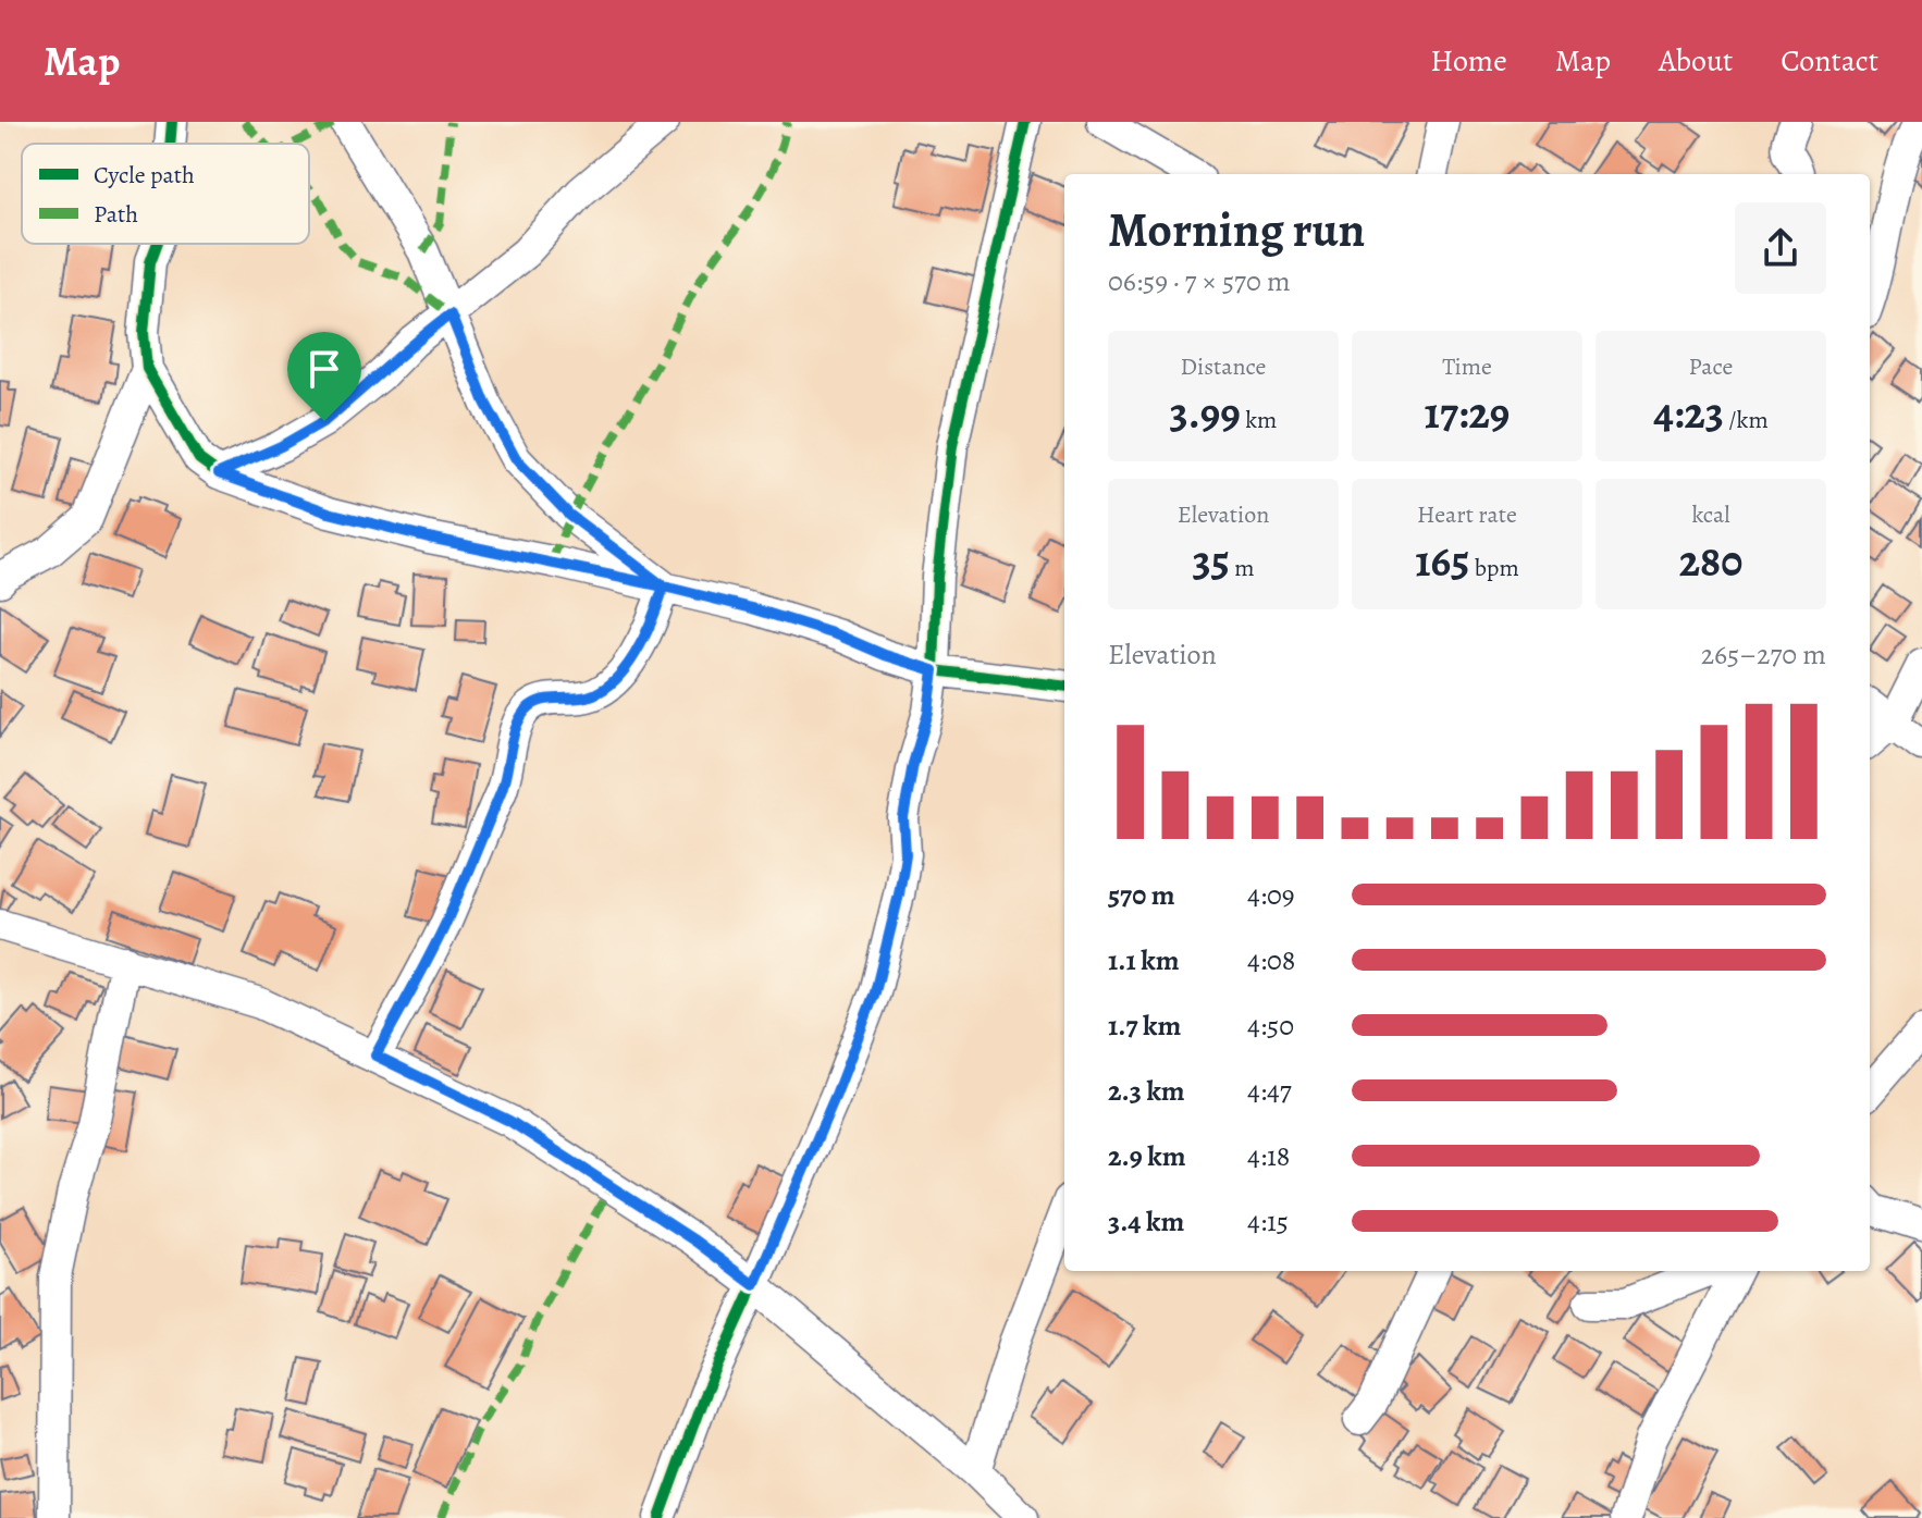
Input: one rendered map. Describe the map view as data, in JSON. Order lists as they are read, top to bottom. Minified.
{"legend":["Cycle path","Path"],"page":{"header":"Map","nav":["Home","Map","About","Contact"],"heading":["Morning run","06:59 · 7 × 570 m"],"stats":[["Distance","3.99 km"],["Time","17:29"],["Pace","4:23 /km"],["Elevation","35 m"],["Heart rate","165 bpm"],["kcal","280"]],"chart":["Elevation","265–270 m"],"list":[{"name":"570 m","note":"4:09"},{"name":"1.1 km","note":"4:08"},{"name":"1.7 km","note":"4:50"},{"name":"2.3 km","note":"4:47"},{"name":"2.9 km","note":"4:18"},{"name":"3.4 km","note":"4:15"}]}}
